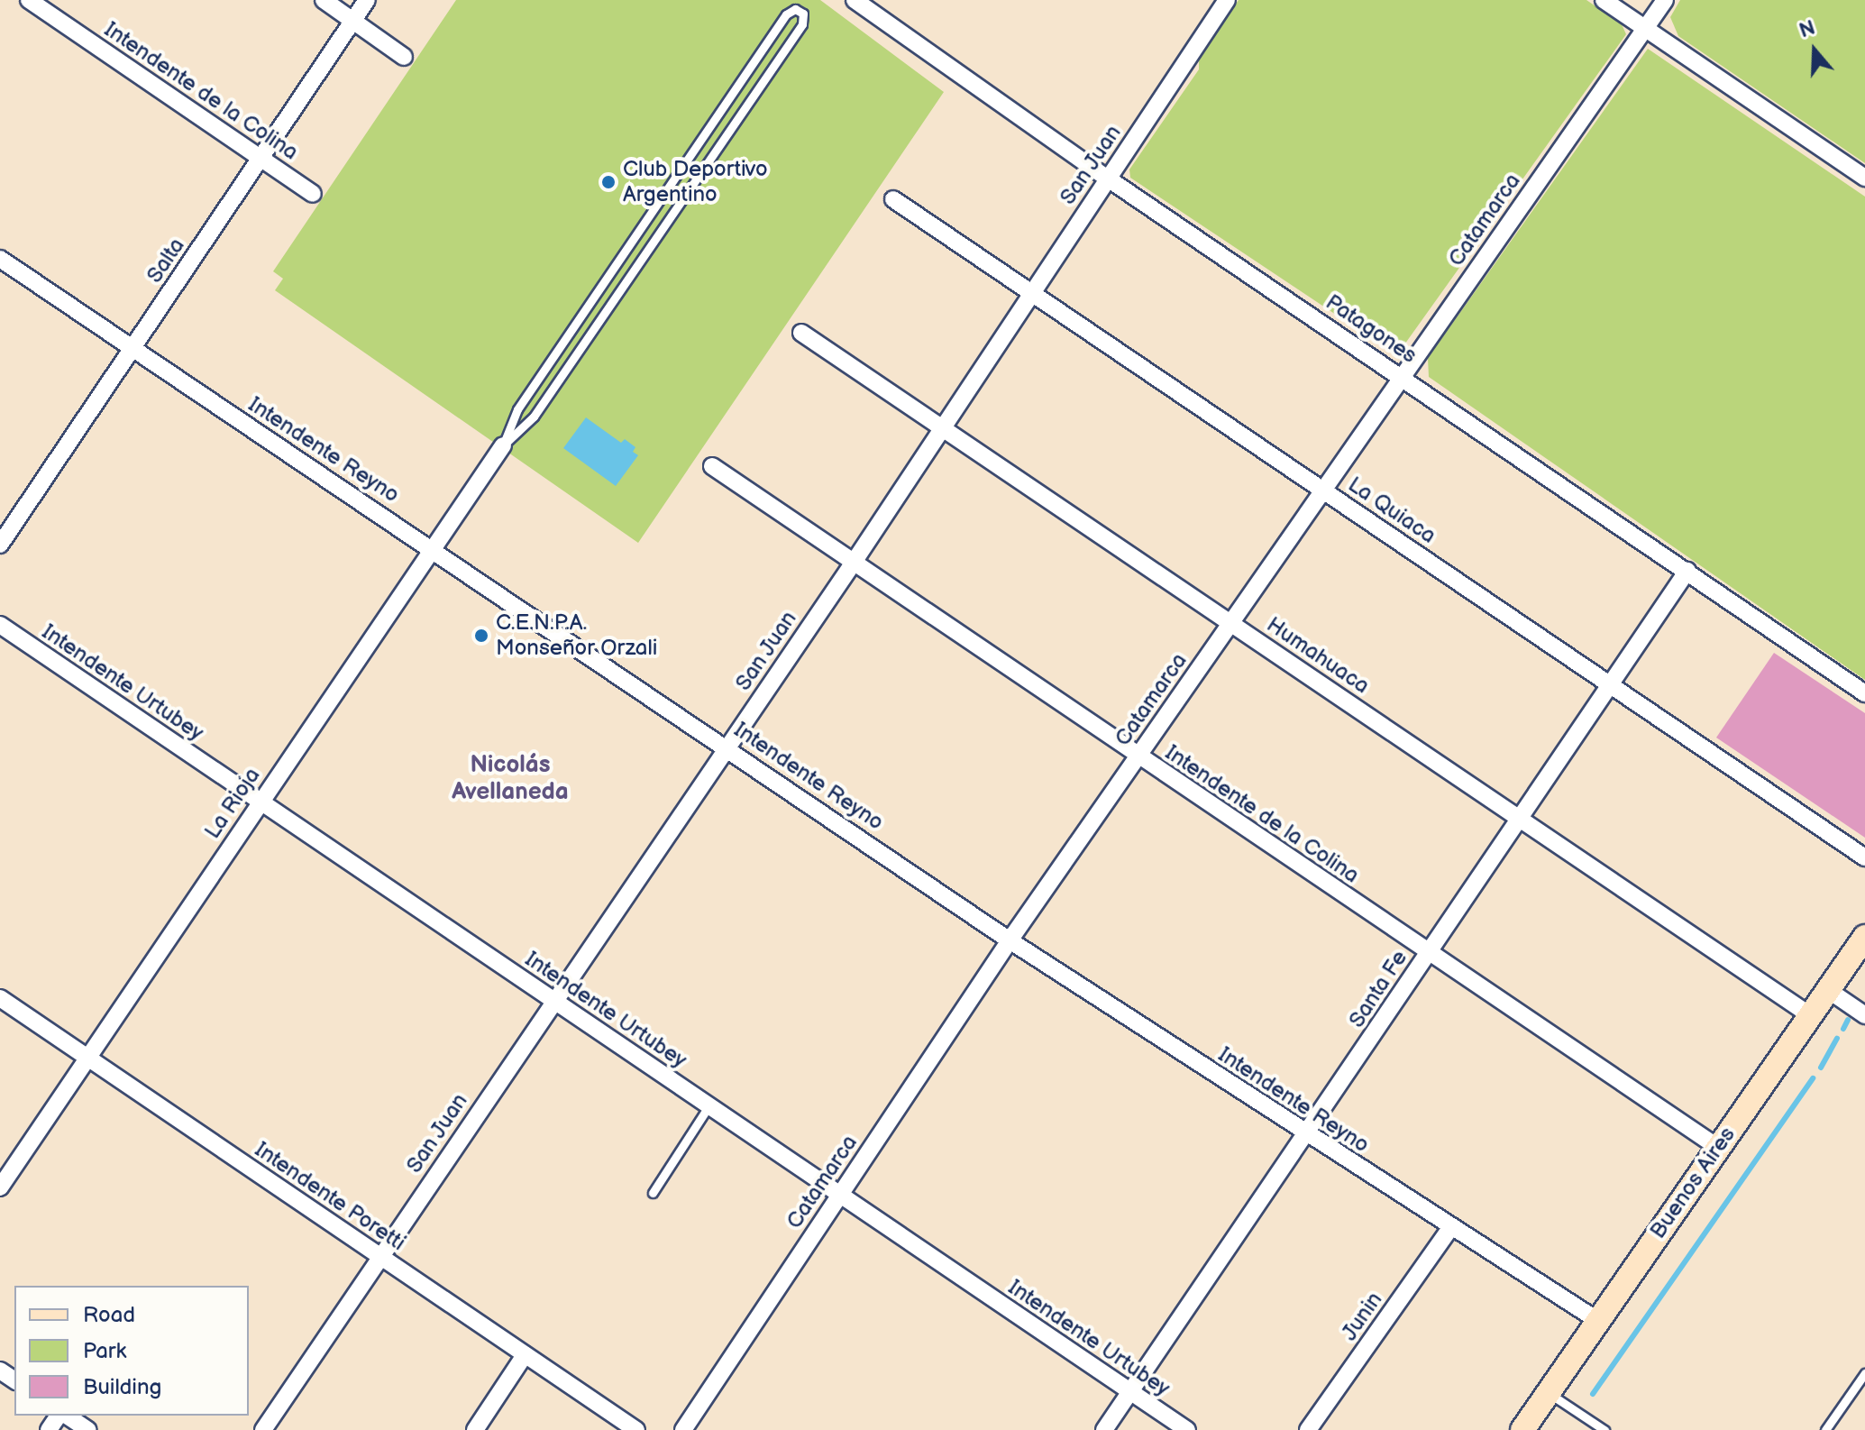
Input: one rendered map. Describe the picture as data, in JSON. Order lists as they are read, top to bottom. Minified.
{"streets":{"main road":["Buenos Aires"],"street":["Intendente de la Colina","San Juan","Catamarca","Salta","Patagones","Intendente Reyno","La Quiaca","Humahuaca","Intendente Urtubey","La Rioja","Santa Fe","Intendente Poretti","Junin"]},"crossings":[["Intendente de la Colina","San Juan"],["Intendente de la Colina","Catamarca"],["Intendente de la Colina","Salta"],["Intendente de la Colina","Santa Fe"],["Intendente de la Colina","Buenos Aires"],["San Juan","Patagones"],["San Juan","Intendente Reyno"],["San Juan","La Quiaca"],["San Juan","Humahuaca"],["San Juan","Intendente Urtubey"],["San Juan","Intendente Poretti"],["Catamarca","Patagones"],["Catamarca","Intendente Reyno"],["Catamarca","La Quiaca"],["Catamarca","Humahuaca"],["Catamarca","Intendente Urtubey"],["Salta","Intendente Reyno"],["Patagones","Santa Fe"],["Intendente Reyno","La Rioja"],["Intendente Reyno","Santa Fe"],["Intendente Reyno","Buenos Aires"],["Intendente Reyno","Junin"],["La Quiaca","Santa Fe"],["Humahuaca","Santa Fe"],["Humahuaca","Buenos Aires"],["Intendente Urtubey","La Rioja"],["Intendente Urtubey","Santa Fe"],["La Rioja","Intendente Poretti"]],"districts":["Nicolás Avellaneda"],"places":["Club Deportivo Argentino","C.E.N.P.A. Monseñor Orzali"],"legend":["Road","Park","Building"],"north":"top"}
